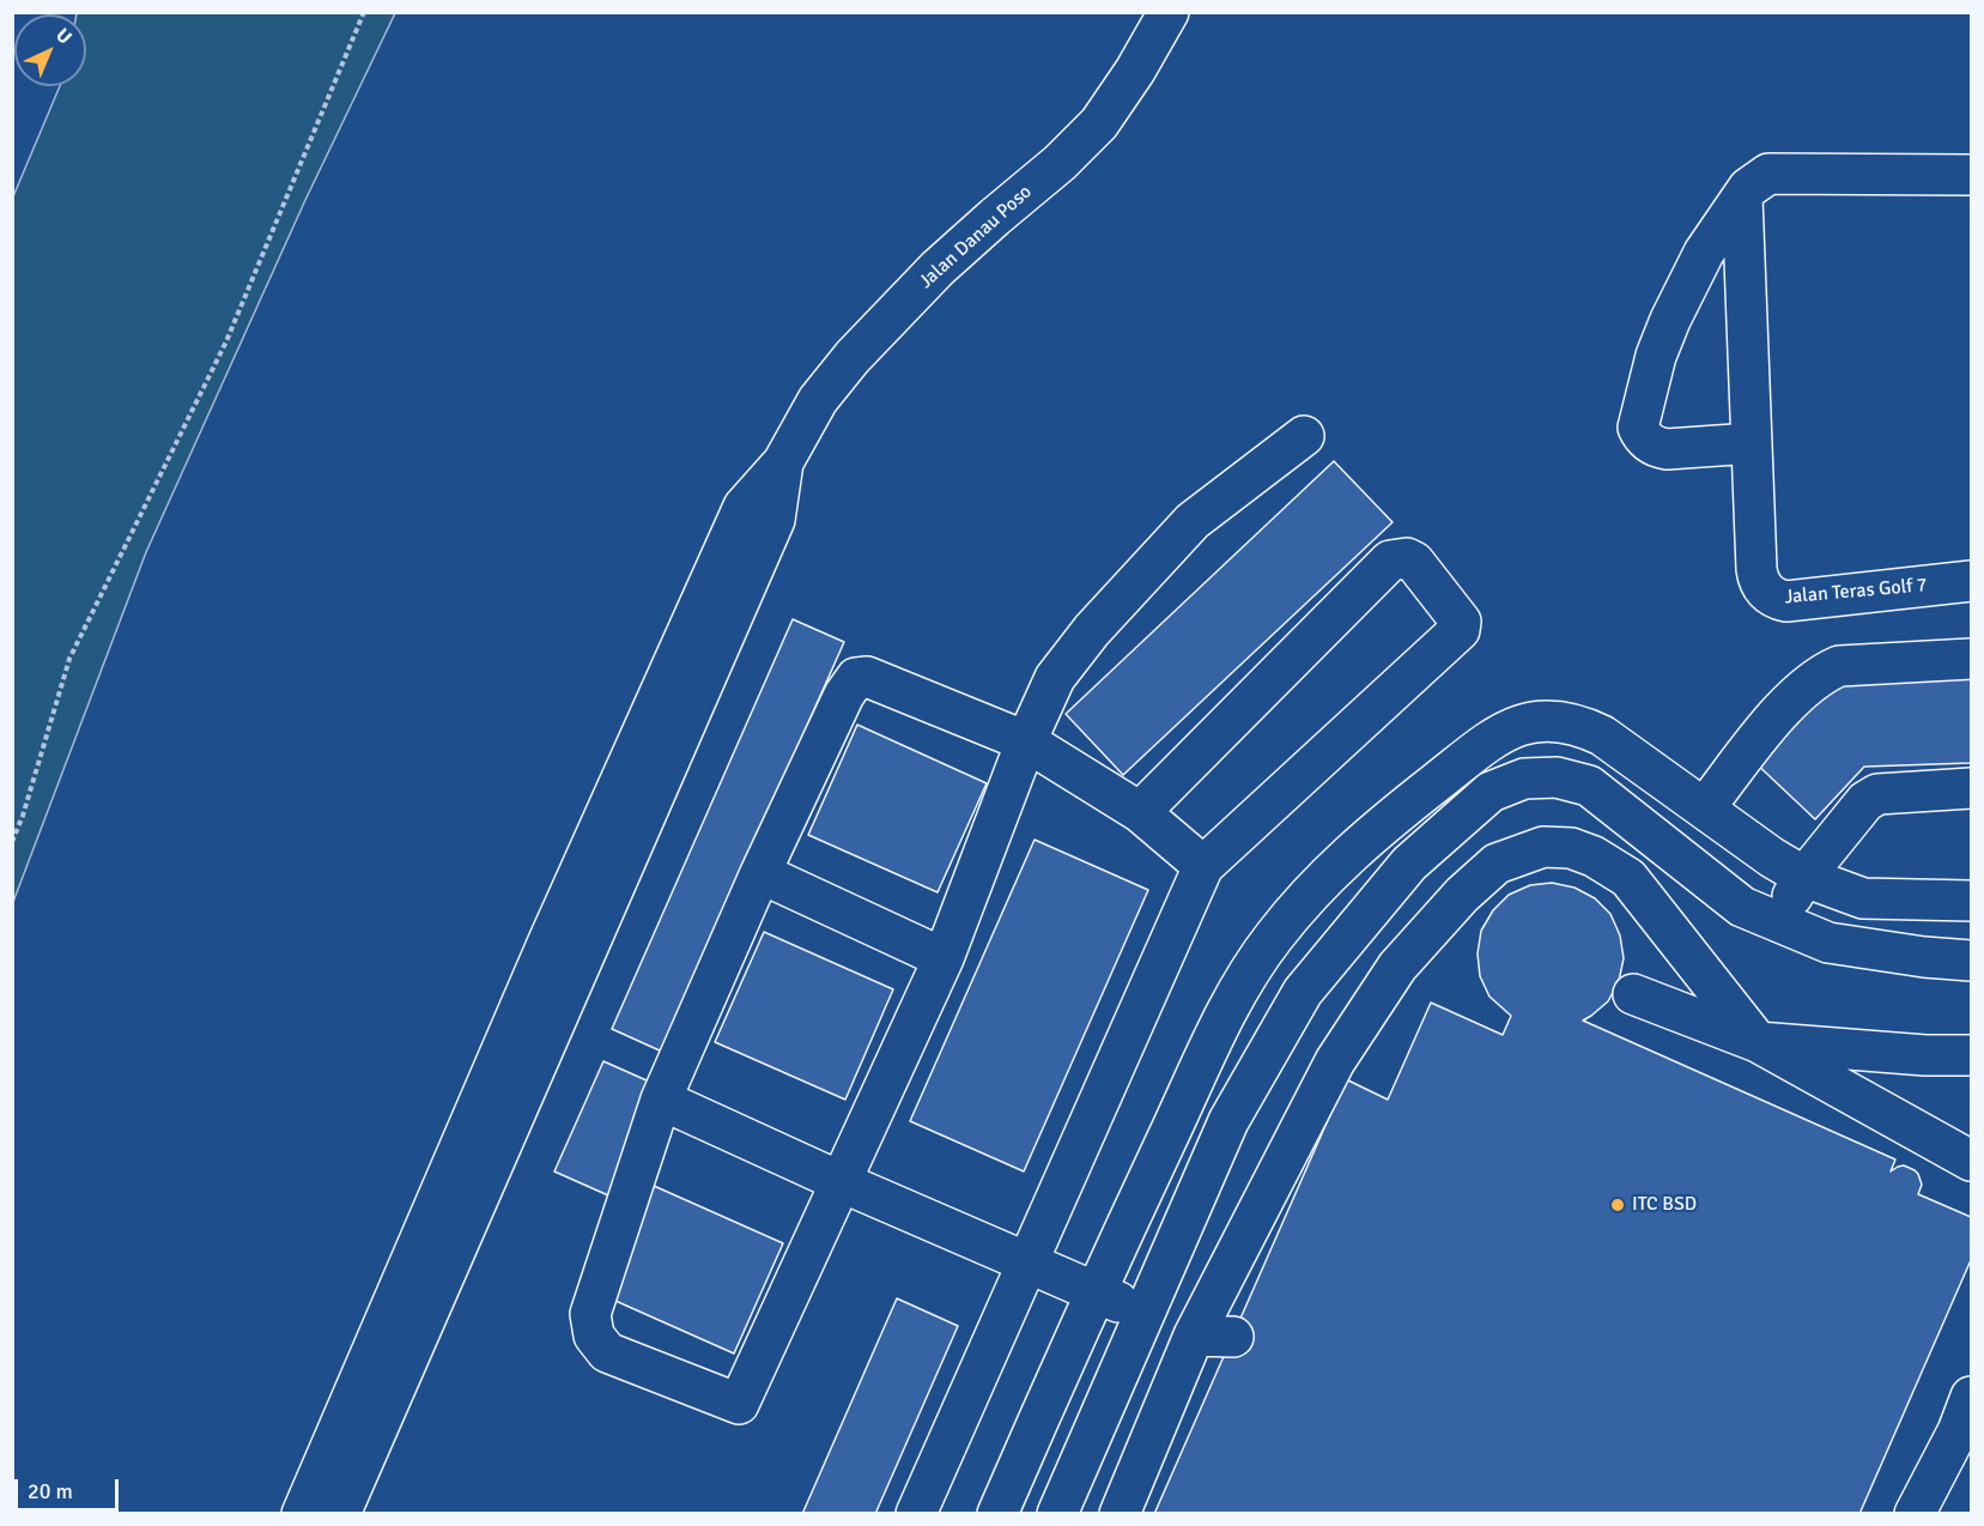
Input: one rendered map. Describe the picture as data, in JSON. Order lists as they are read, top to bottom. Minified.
{"streets":{"street":["Jalan Danau Poso","Jalan Teras Golf 7"]},"places":["ITC BSD"],"scale_bar":"20 m","north":"top right"}
